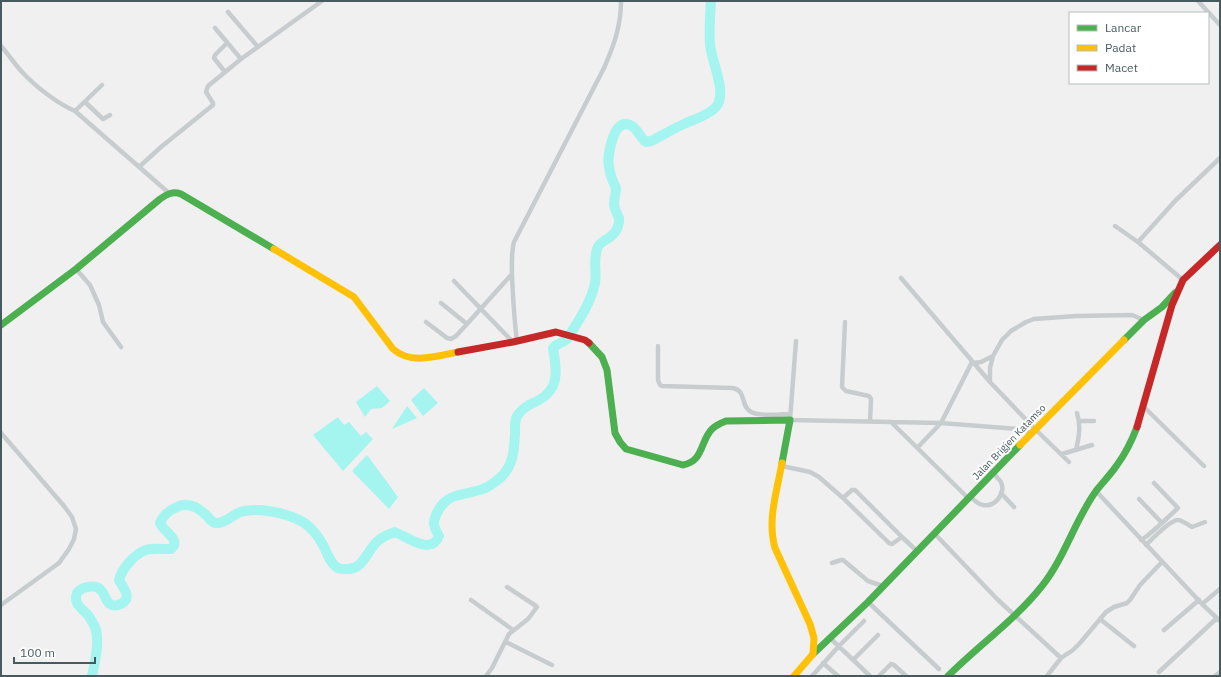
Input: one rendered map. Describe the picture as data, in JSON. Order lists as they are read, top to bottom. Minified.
{"streets":{"street":["Jalan Brigjen Katamso"]},"legend":["Lancar","Padat","Macet"],"scale_bar":"100 m"}
